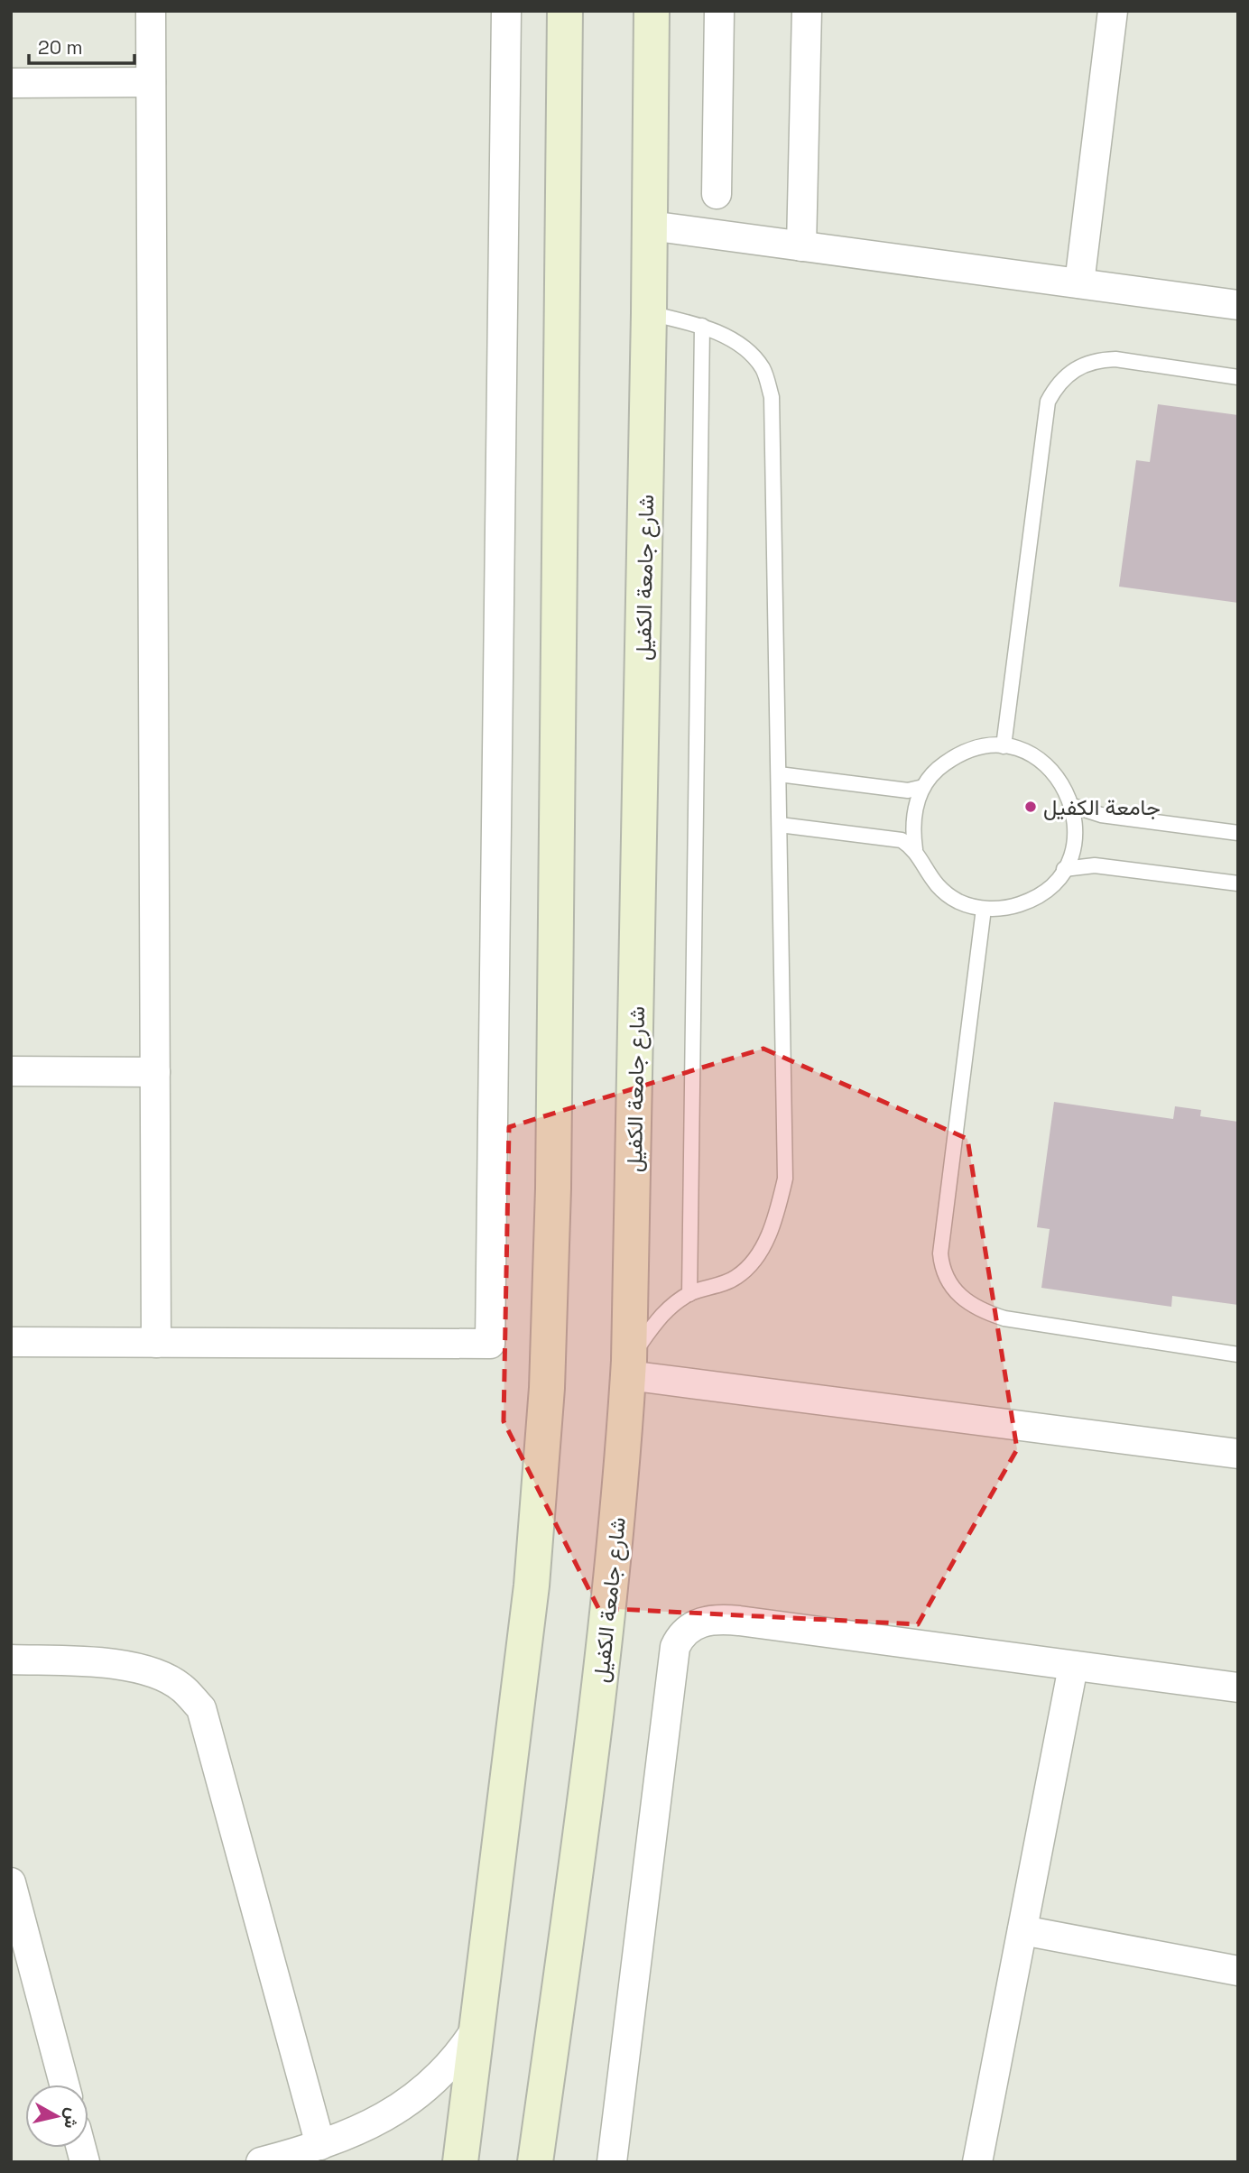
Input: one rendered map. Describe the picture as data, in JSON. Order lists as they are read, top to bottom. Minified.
{"streets":{"main road":["شارع جامعة الكفيل"]},"places":["جامعة الكفيل"],"scale_bar":"20 m","north":"right"}
